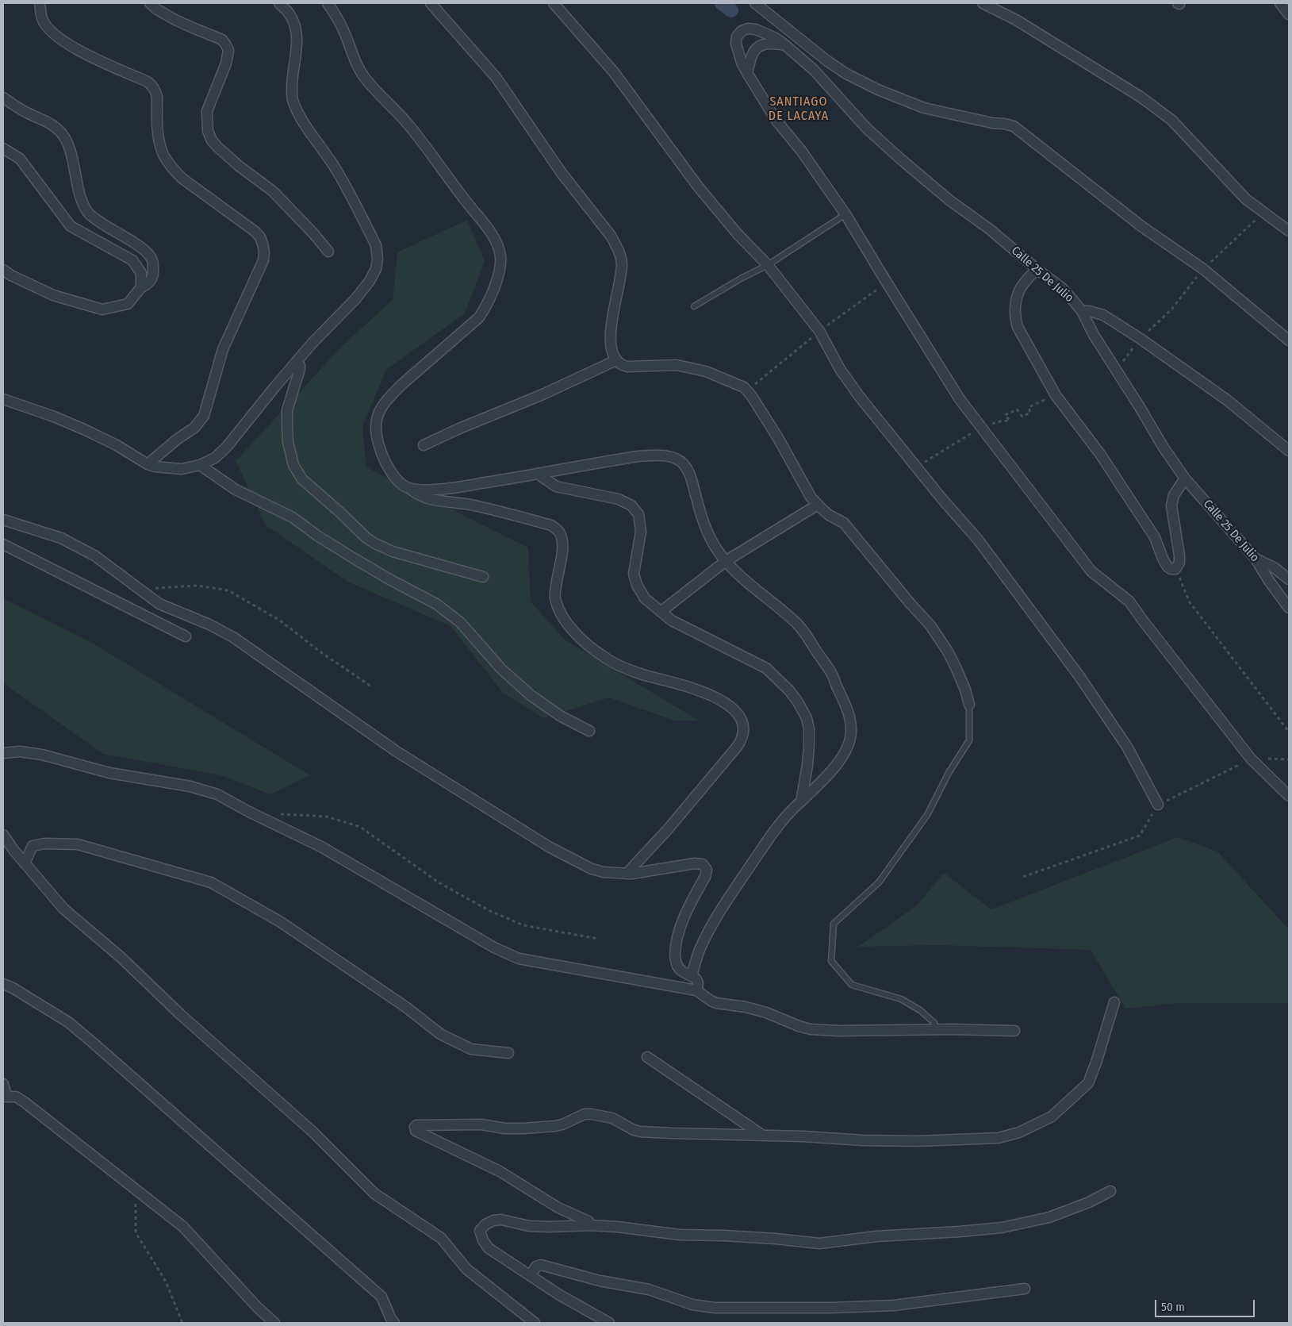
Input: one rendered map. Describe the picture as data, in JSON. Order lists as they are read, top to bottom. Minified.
{"streets":{"street":["Calle 25 De Julio"]},"districts":["SANTIAGO DE LACAYA"],"scale_bar":"50 m"}
